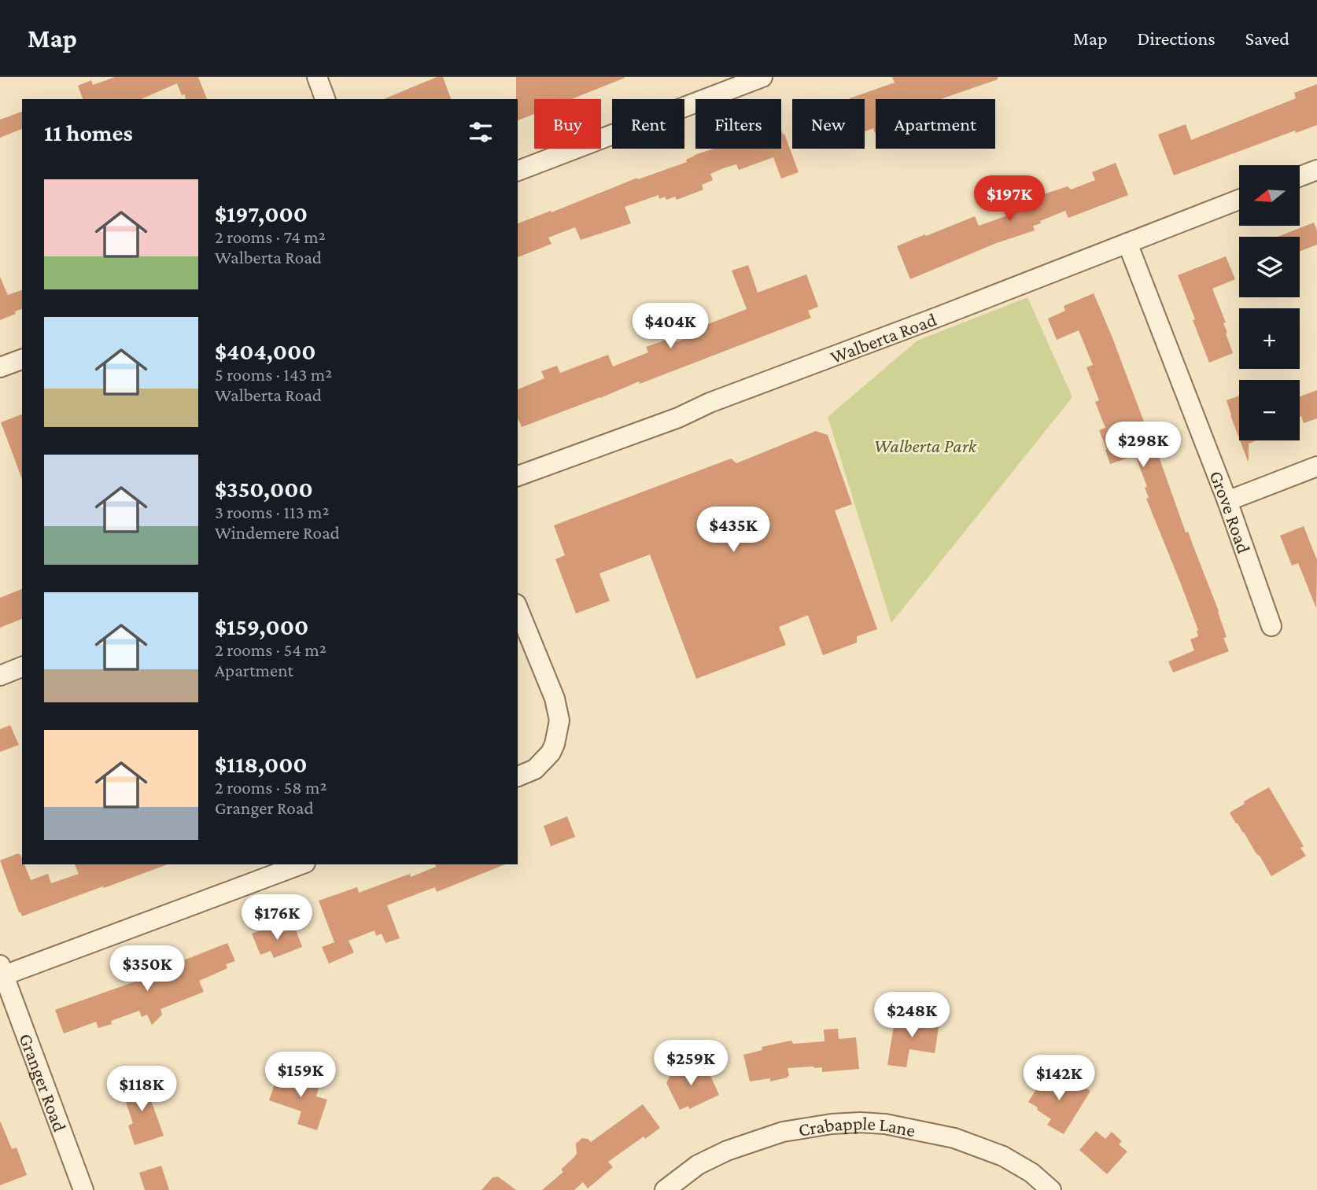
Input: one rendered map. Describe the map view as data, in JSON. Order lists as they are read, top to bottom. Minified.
{"streets":{"street":["Walberta Road","Grove Road","Granger Road","Crabapple Lane"]},"crossings":[["Walberta Road","Grove Road"]],"parks":["Walberta Park"],"north":"left","page":{"header":"Map","nav":["Map","Directions","Saved"],"chip":["Buy","Rent","Filters","New","Apartment"],"heading":"11 homes","map_buttons":["+","−"],"list":[{"name":"$197,000","note":"2 rooms · 74 m² · Walberta Road"},{"name":"$404,000","note":"5 rooms · 143 m² · Walberta Road"},{"name":"$350,000","note":"3 rooms · 113 m² · Windemere Road"},{"name":"$159,000","note":"2 rooms · 54 m² · Apartment"},{"name":"$118,000","note":"2 rooms · 58 m² · Granger Road"}],"price":["$197K","$404K","$298K","$435K","$176K","$350K","$248K","$259K","$159K","$142K","$118K"]}}
